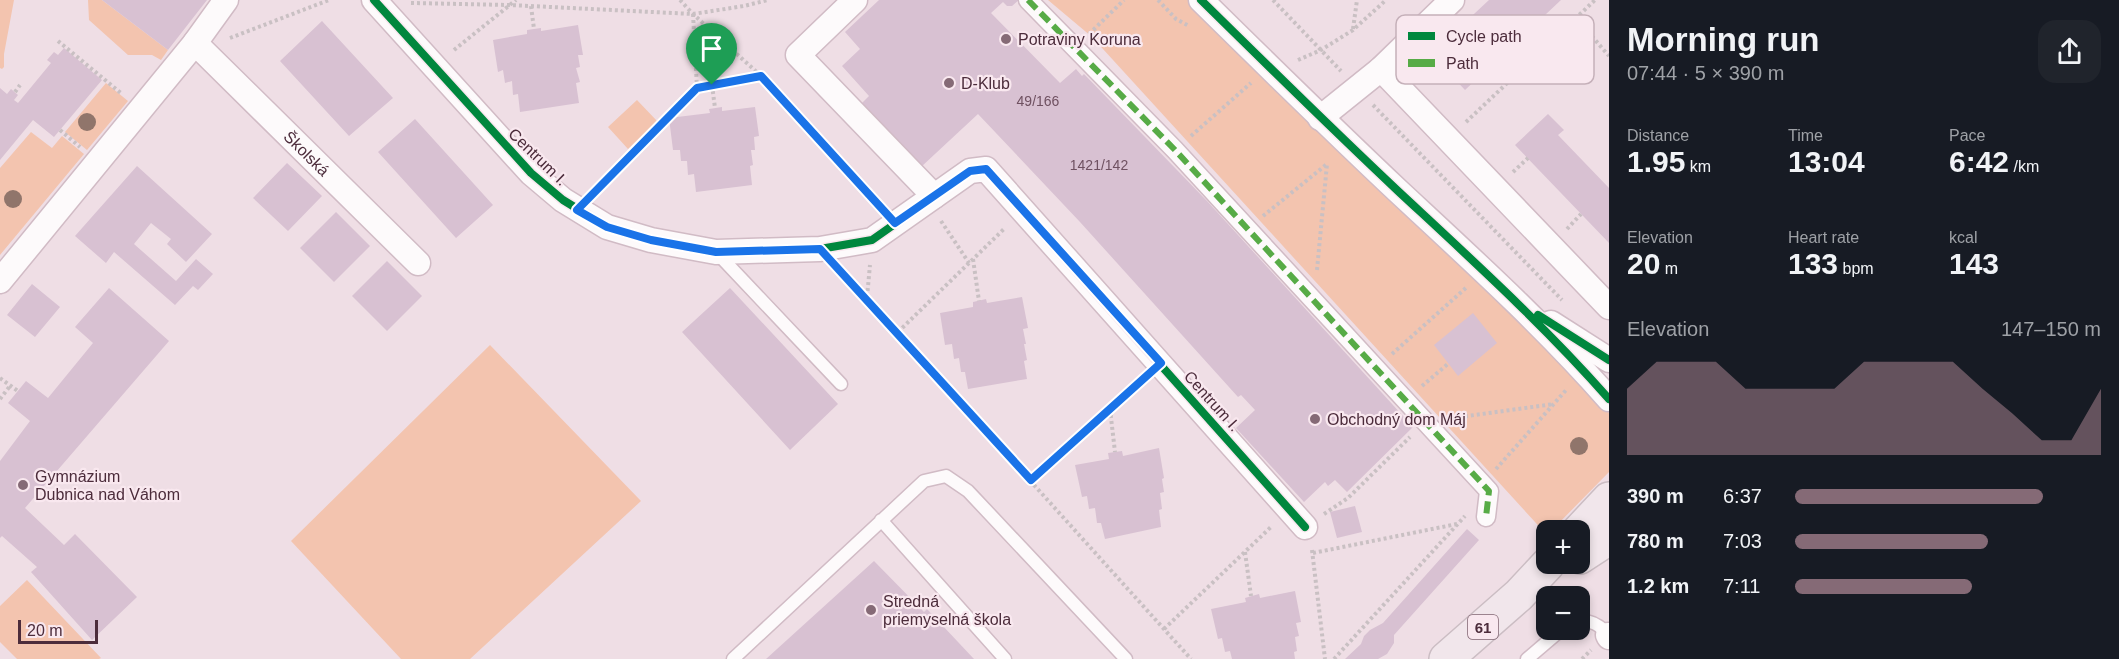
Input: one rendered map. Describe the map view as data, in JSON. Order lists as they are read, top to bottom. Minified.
{"streets":{"main road":["61"],"street":["Školská","Centrum I."]},"places":["Potraviny Koruna","D-Klub","Obchodný dom Máj","Gymnázium Dubnica nad Váhom","Stredná priemyselná škola"],"house_numbers":["49/166","1421/142"],"legend":["Cycle path","Path"],"scale_bar":"20 m","page":{"heading":["Morning run","07:44 · 5 × 390 m"],"stats":[["Distance","1.95 km"],["Time","13:04"],["Pace","6:42 /km"],["Elevation","20 m"],["Heart rate","133 bpm"],["kcal","143"]],"chart":["Elevation","147–150 m"],"list":[{"name":"390 m","note":"6:37"},{"name":"780 m","note":"7:03"},{"name":"1.2 km","note":"7:11"}],"map_buttons":["+","−"],"scale":"20 m"}}
